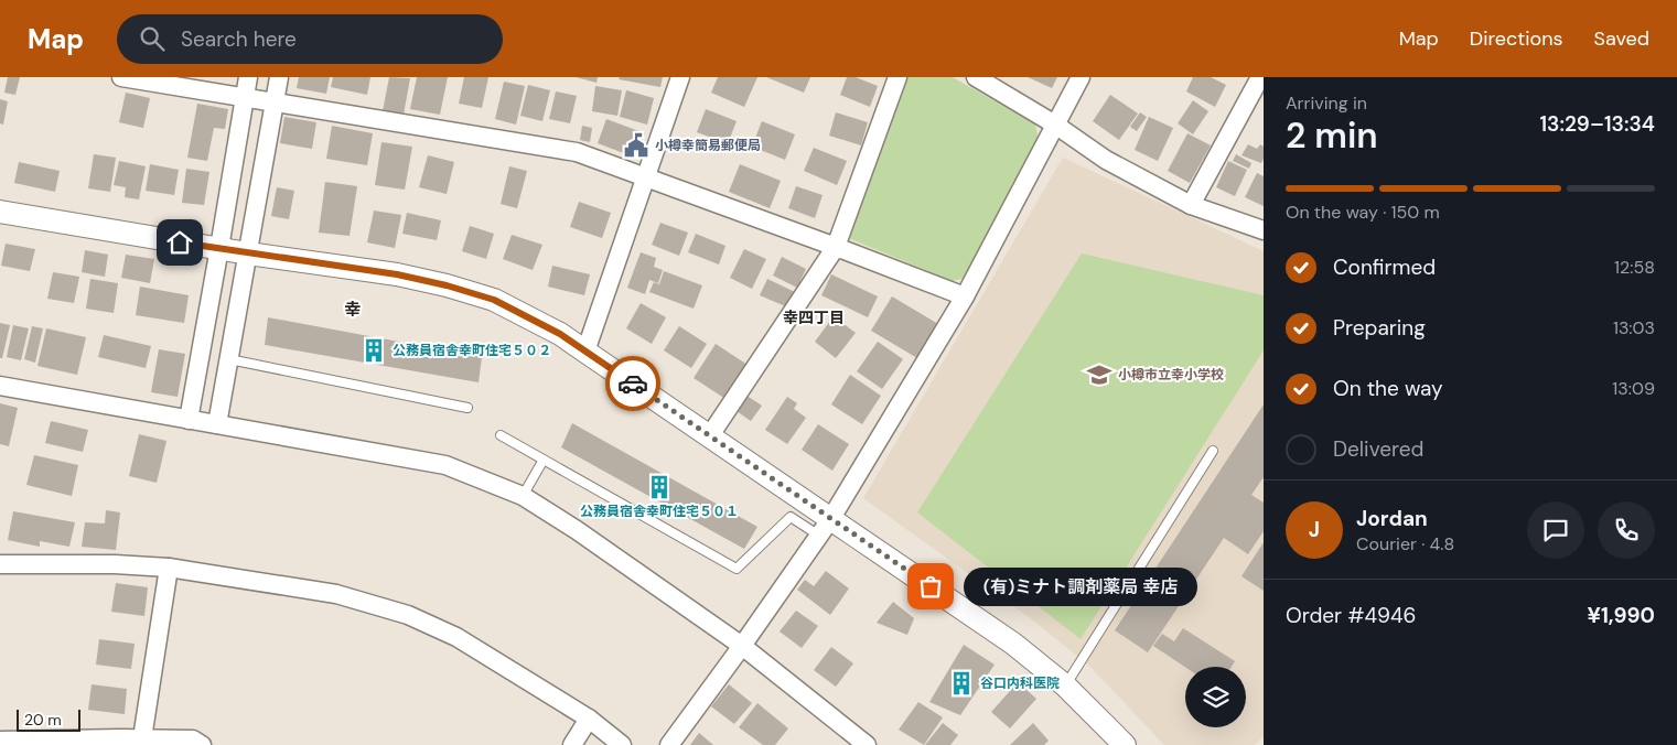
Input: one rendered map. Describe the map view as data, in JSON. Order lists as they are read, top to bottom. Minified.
{"districts":["幸","幸四丁目"],"places":{"public building":["小樽幸簡易郵便局"],"building":["公務員宿舎幸町住宅５０２","公務員宿舎幸町住宅５０１","谷口内科医院"],"school or university":["小樽市立幸小学校"],"other":["(有)ミナト調剤薬局 幸店"]},"scale_bar":"20 m","page":{"header":"Map","search":"Search here","nav":["Map","Directions","Saved"],"heading":["2 min","Arriving in","13:29–13:34"],"panel":["Jordan","Courier · 4.8","Order #4946","¥1,990"],"bar":"On the way · 150 m","list":[["Confirmed","12:58"],["Preparing","13:03"],["On the way","13:09"],"Delivered"],"round":"J","bubble":"(有)ミナト調剤薬局 幸店","scale":"20 m"}}
